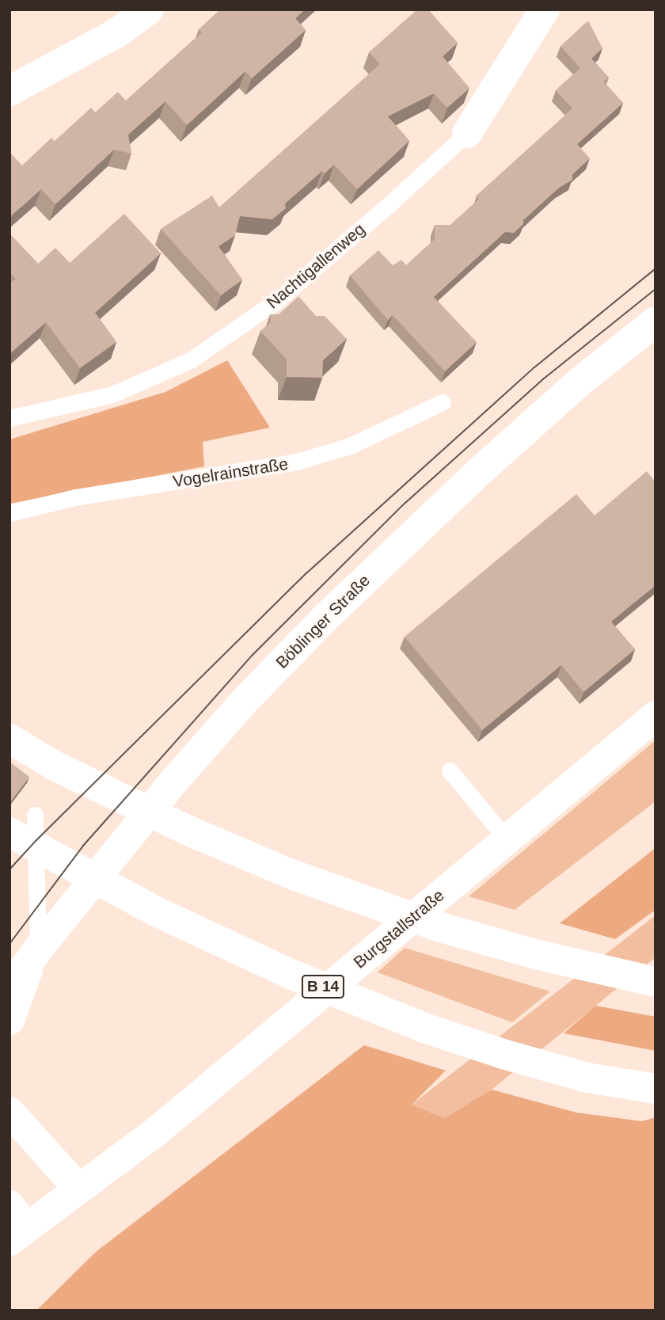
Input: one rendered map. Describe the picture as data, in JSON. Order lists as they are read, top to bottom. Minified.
{"streets":{"main road":["Nachtigallenweg","Böblinger Straße","Burgstallstraße","B 14"],"lane":["Vogelrainstraße"]}}
